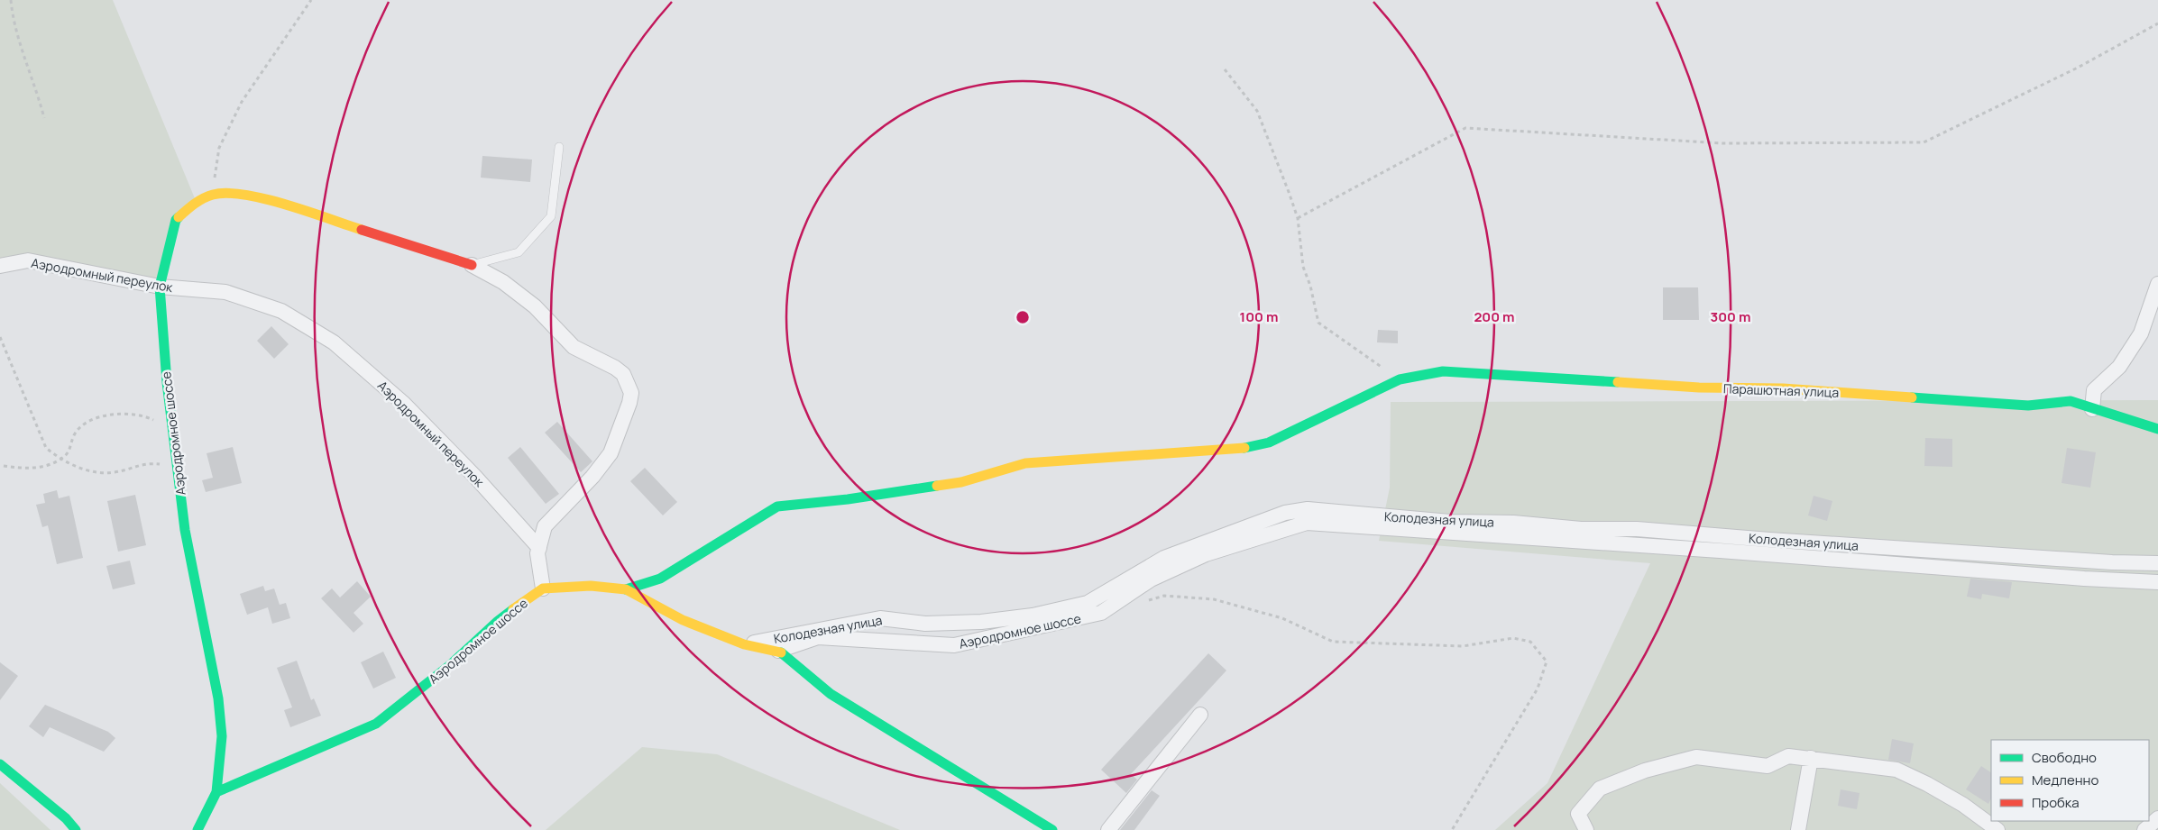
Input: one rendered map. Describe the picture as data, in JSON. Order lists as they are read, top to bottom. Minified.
{"streets":{"street":["Аэродромный переулок","Парашютная улица","Аэродромное шоссе","Колодезная улица"]},"crossings":[["Аэродромный переулок","Аэродромное шоссе"],["Парашютная улица","Аэродромное шоссе"],["Аэродромное шоссе","Колодезная улица"]],"legend":["Свободно","Медленно","Пробка"],"rings":["100 m","200 m","300 m"]}
